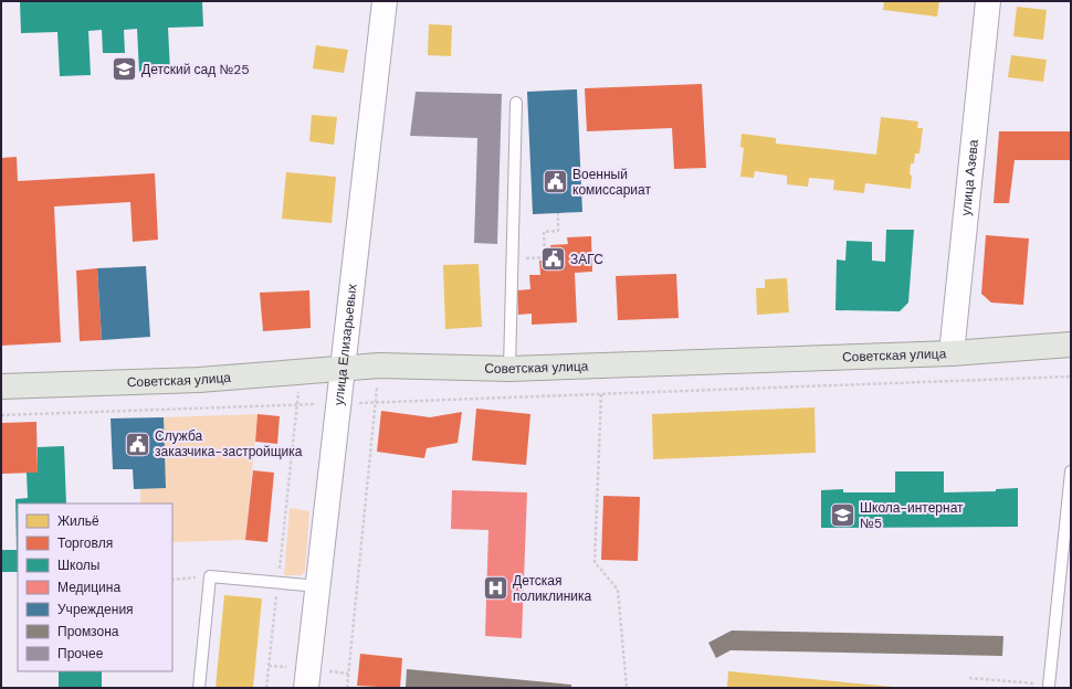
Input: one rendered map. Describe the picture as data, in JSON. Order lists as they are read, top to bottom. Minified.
{"streets":{"main road":["Советская улица"],"street":["улица Азева","улица Елизарьевых"]},"crossings":[["улица Азева","Советская улица"],["улица Елизарьевых","Советская улица"]],"places":{"school or university":["Детский сад №25","Школа-интернат №5"],"public building":["Военный комиссариат","ЗАГС","Служба заказчика-застройщика"],"hospital":["Детская поликлиника"]},"legend":["Жильё","Торговля","Школы","Медицина","Учреждения","Промзона","Прочее"]}
